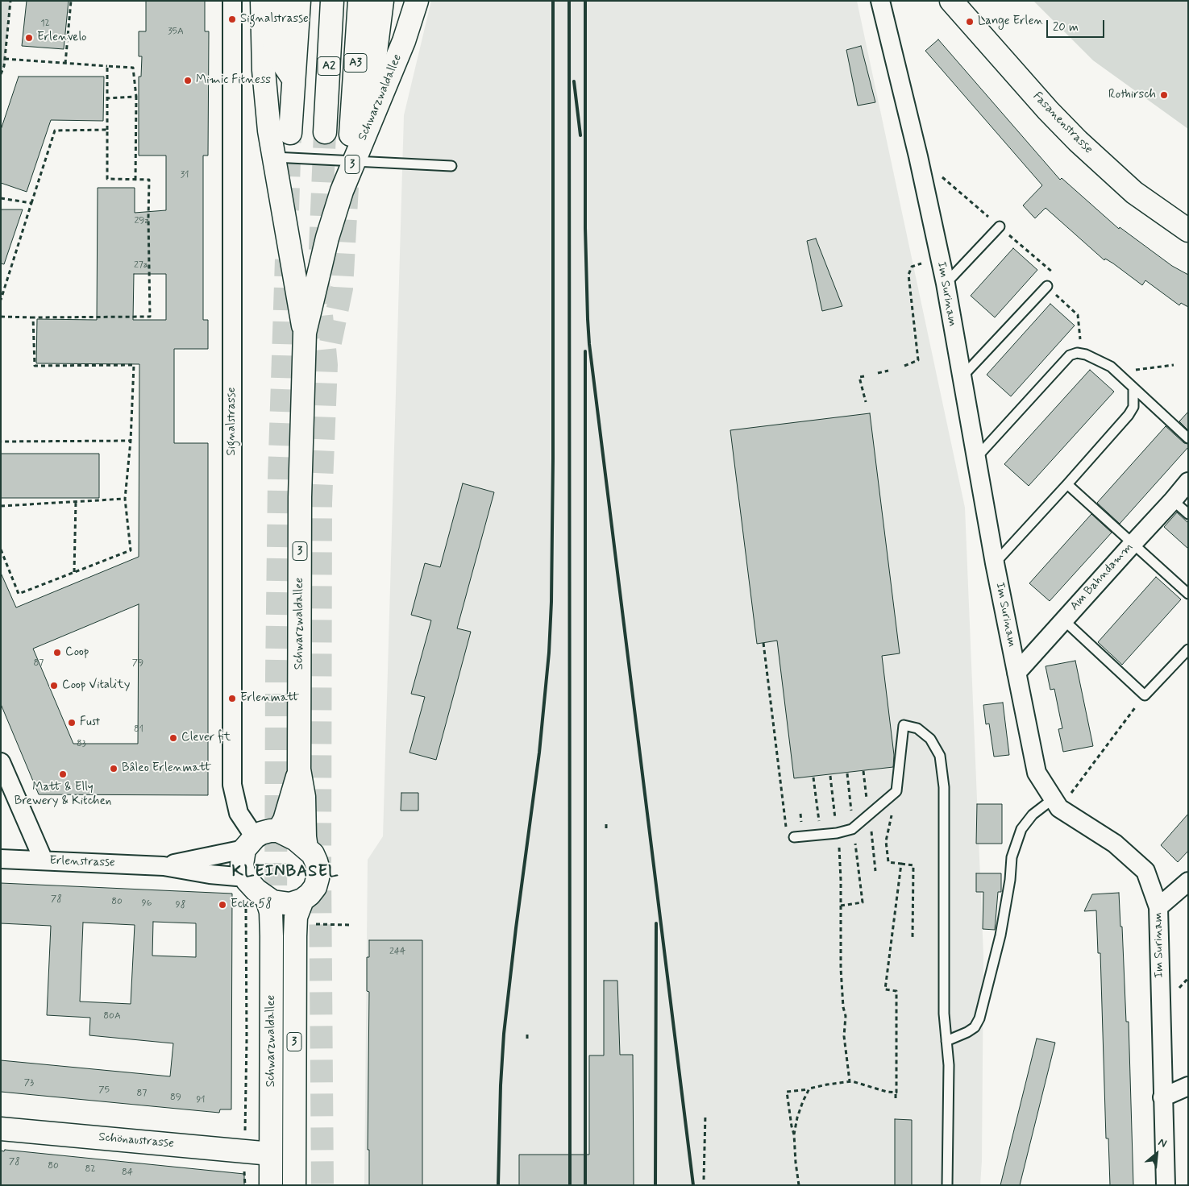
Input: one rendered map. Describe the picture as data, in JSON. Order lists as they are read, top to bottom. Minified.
{"streets":{"main road":["A3","A2","Schwarzwaldallee","Fasanenstrasse","3","Schönaustrasse"],"street":["Im Surinam","Signalstrasse","Am Bahndamm","Erlenstrasse"]},"crossings":[["Schwarzwaldallee","3"],["Schwarzwaldallee","Signalstrasse"],["Schwarzwaldallee","Erlenstrasse"],["Schwarzwaldallee","Schönaustrasse"],["3","Signalstrasse"],["3","Erlenstrasse"],["Im Surinam","Am Bahndamm"],["Signalstrasse","Erlenstrasse"]],"districts":["KLEINBASEL"],"places":["Signalstrasse","Lange Erlen","Erlenvelo","Mimic Fitness","Rothirsch","Coop","Coop Vitality","Erlenmatt","Fust","Clever fit","Bâleo Erlenmatt","Matt & Elly Brewery & Kitchen","Ecke 58"],"house_numbers":["12","35A","31","29a","27a","87","79","81","83","78","80","96","98","244","80A","73","75","87","89","91","78","80","82","84"],"scale_bar":"20 m","north":"top right"}
